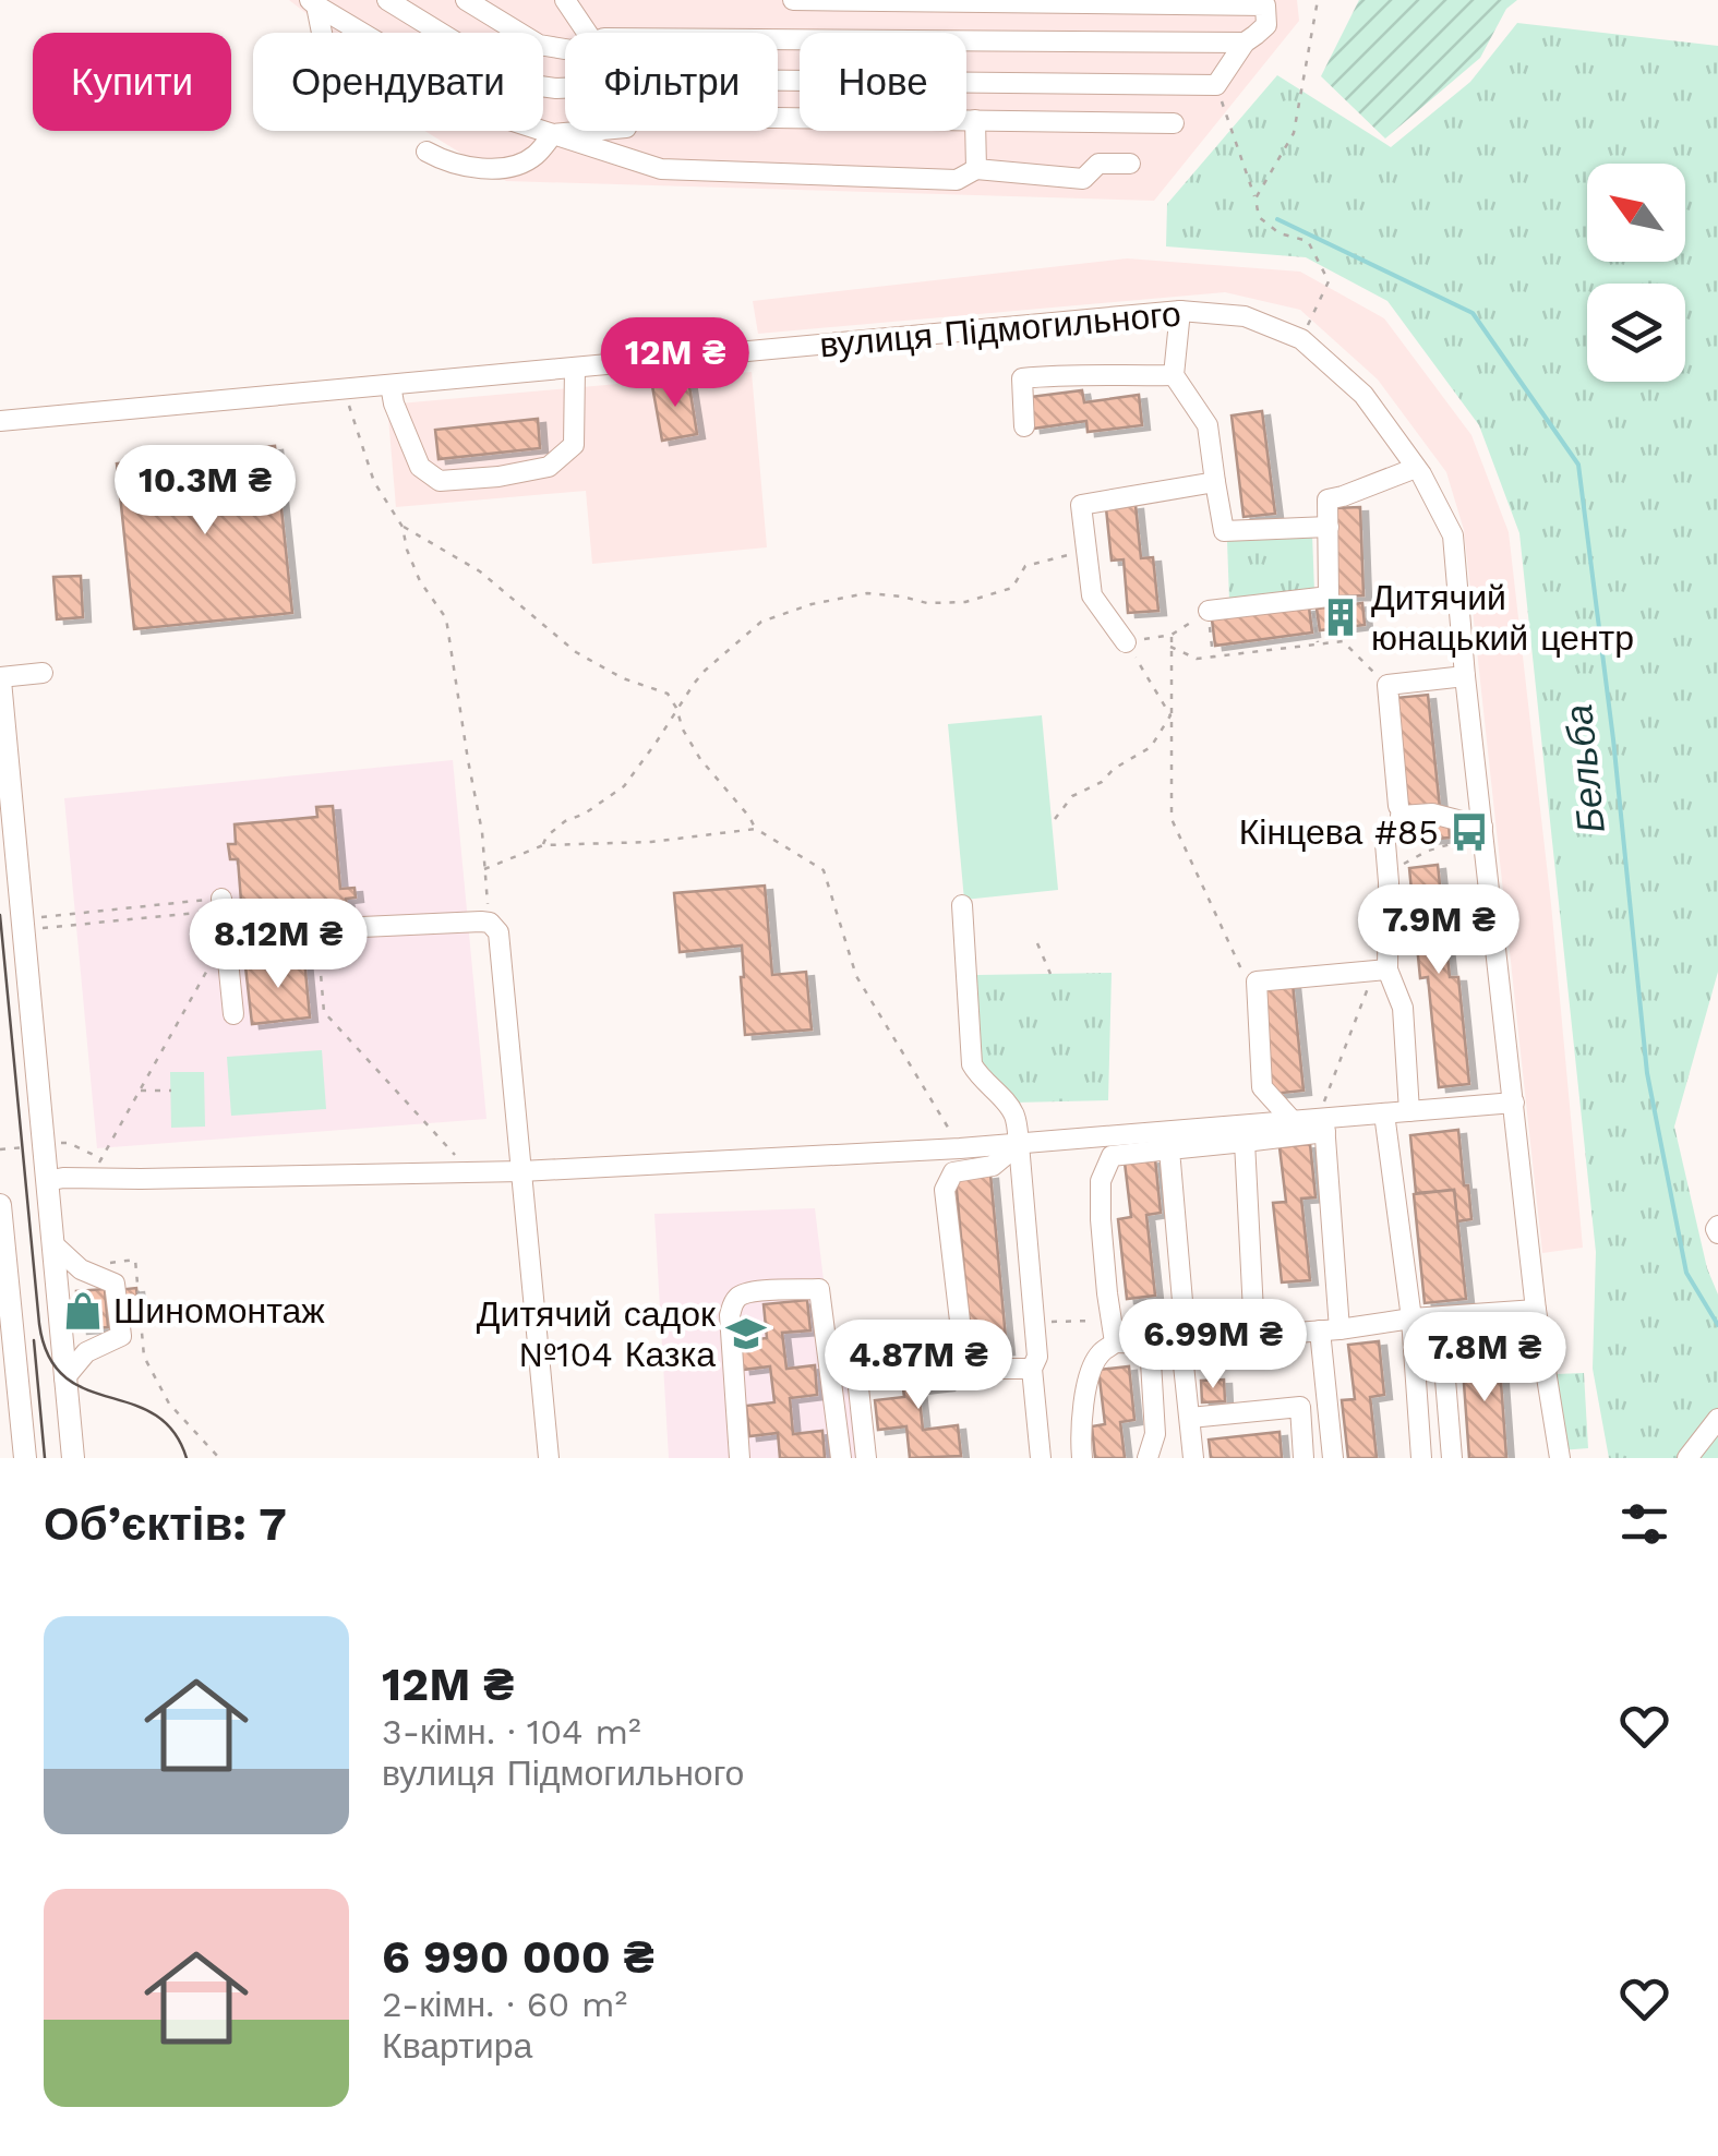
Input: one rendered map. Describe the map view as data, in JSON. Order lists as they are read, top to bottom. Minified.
{"streets":{"street":["вулиця Підмогильного"]},"water":["Бельба"],"places":{"building":["Дитячий юнацький центр"],"bus stop":["Кінцева #85"],"shop":["Шиномонтаж"],"school or university":["Дитячий садок №104 Казка"]},"north":"top left","page":{"chip":["Купити","Орендувати","Фільтри","Нове"],"price":["12M ₴","10.3M ₴","7.9M ₴","8.12M ₴","6.99M ₴","7.8M ₴","4.87M ₴"],"heading":"Об’єктів: 7","list":[{"name":"12M ₴","note":"3-кімн. · 104 m² · вулиця Підмогильного"},{"name":"6 990 000 ₴","note":"2-кімн. · 60 m² · Квартира"}]}}
